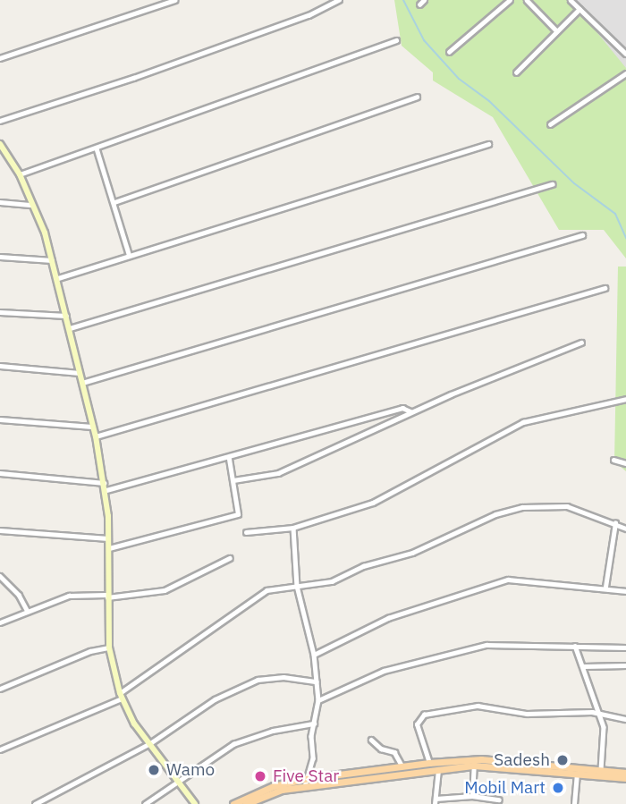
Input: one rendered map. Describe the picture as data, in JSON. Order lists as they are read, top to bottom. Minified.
{"places":["Sadesh","Wamo","Five Star","Mobil Mart"]}
